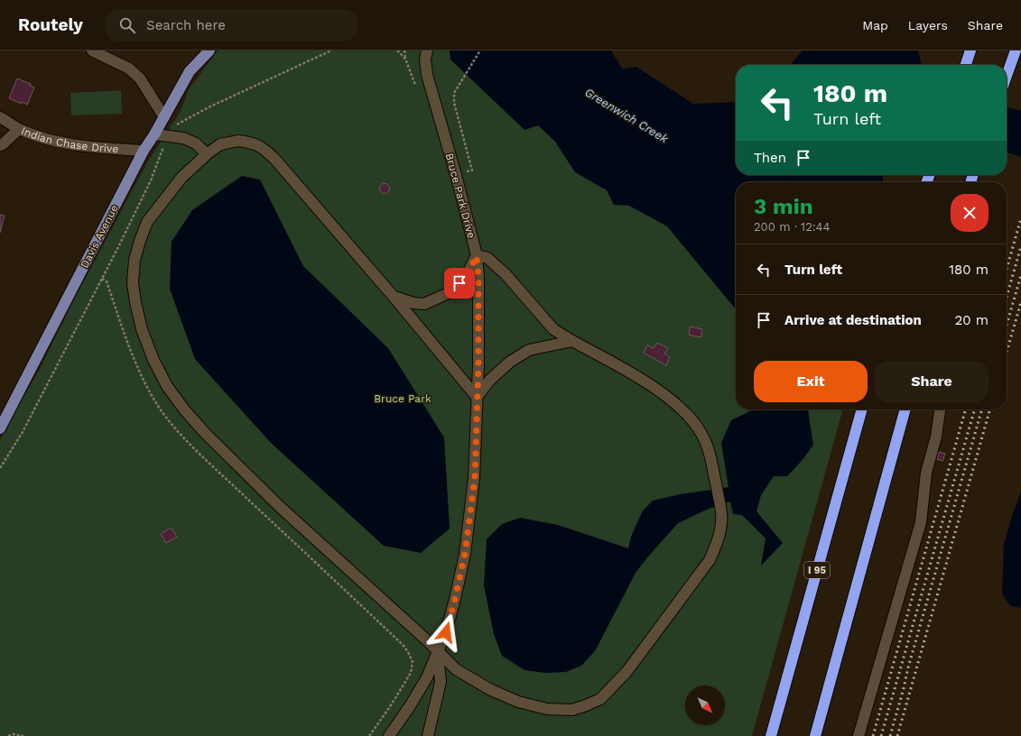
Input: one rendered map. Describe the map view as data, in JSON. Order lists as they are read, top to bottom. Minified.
{"streets":{"highway":["I 95"],"main road":["Davis Avenue"],"street":["Indian Chase Drive","Bruce Park Drive"]},"crossings":[["Indian Chase Drive","Davis Avenue"]],"water":["Greenwich Creek"],"parks":["Bruce Park"],"north":"bottom right","page":{"header":"Routely","search":"Search here","nav":["Map","Layers","Share"],"turn":["180 m","Turn left"],"then":"Then","heading":["3 min","200 m · 12:44"],"list":[{"name":"Turn left","value":"180 m"},{"name":"Arrive at destination","value":"20 m"}],"buttons":["Exit","Share"]}}
